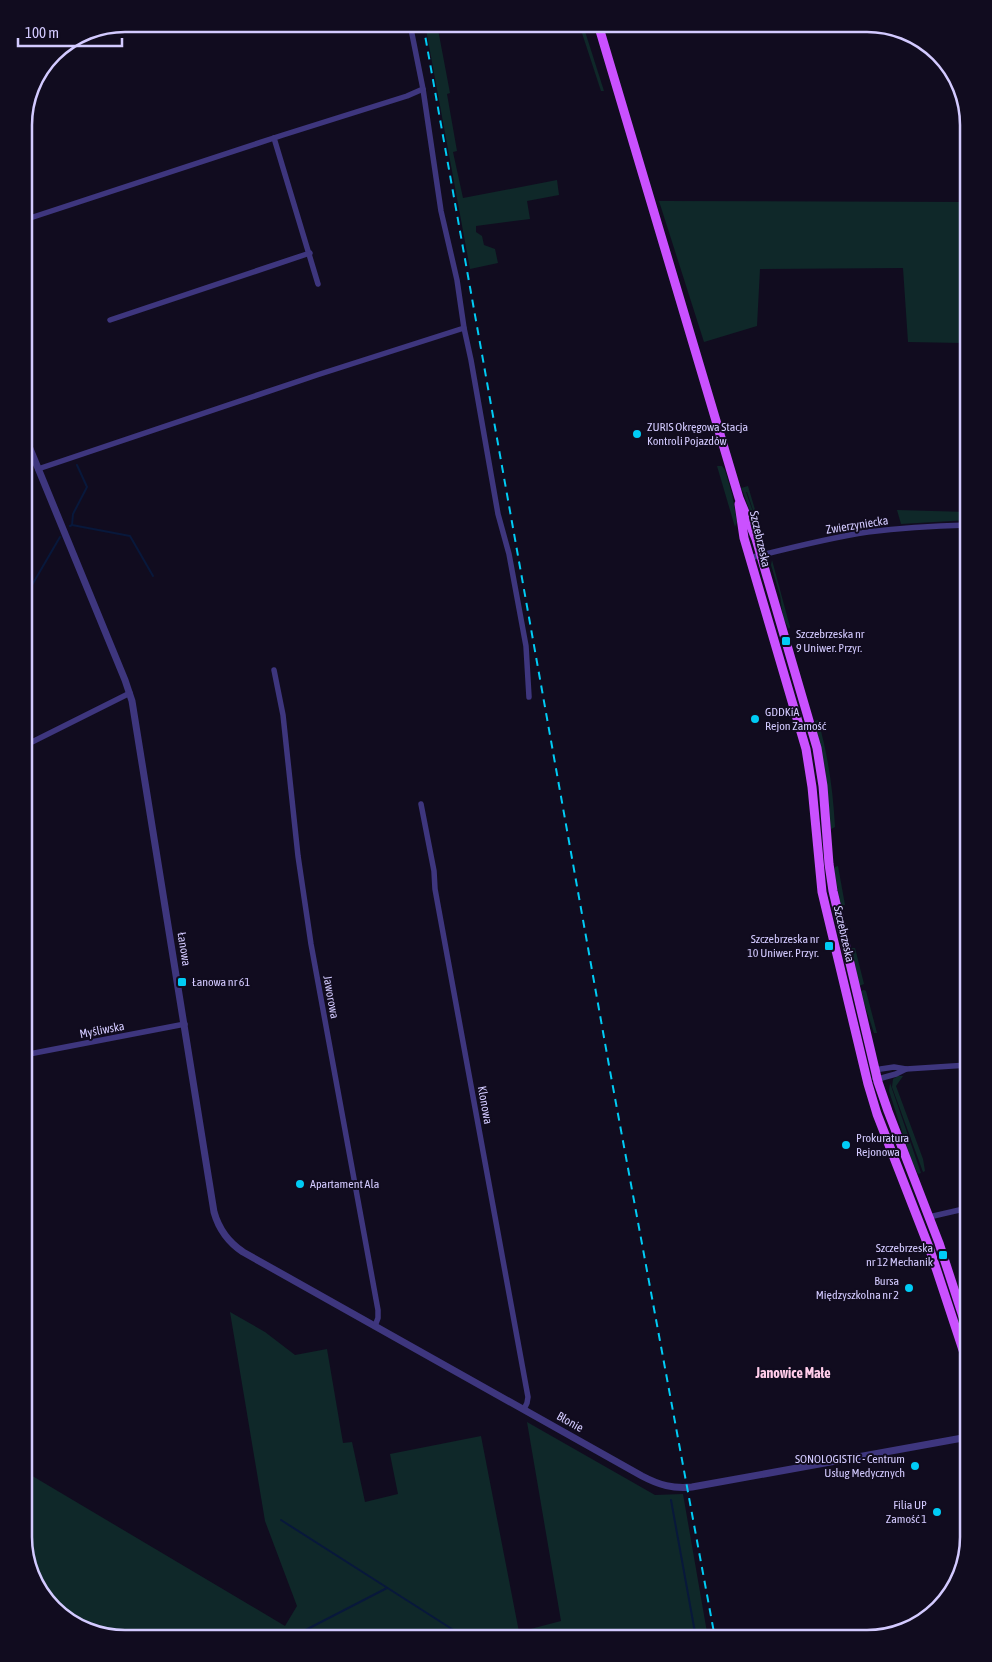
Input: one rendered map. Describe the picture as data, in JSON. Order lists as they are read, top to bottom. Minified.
{"streets":{"main road":["Szczebrzeska"],"street":["Zwierzyniecka","Łanowa","Jaworowa","Myśliwska","Klonowa","Błonie"]},"crossings":[["Zwierzyniecka","Szczebrzeska"],["Łanowa","Myśliwska"],["Łanowa","Błonie"],["Jaworowa","Błonie"],["Klonowa","Błonie"]],"districts":["Janowice Małe"],"places":{"other":["ZURIS Okręgowa Stacja Kontroli Pojazdów","GDDKiA Rejon Zamość","Prokuratura Rejonowa","Apartament Ala","Bursa Międzyszkolna nr 2","SONOLOGISTIC - Centrum Usług Medycznych","Filia UP Zamość 1"],"transit":["Szczebrzeska nr 9 Uniwer. Przyr.","Szczebrzeska nr 10 Uniwer. Przyr.","Łanowa nr 61","Szczebrzeska nr 12 Mechanik"]},"scale_bar":"100 m"}
